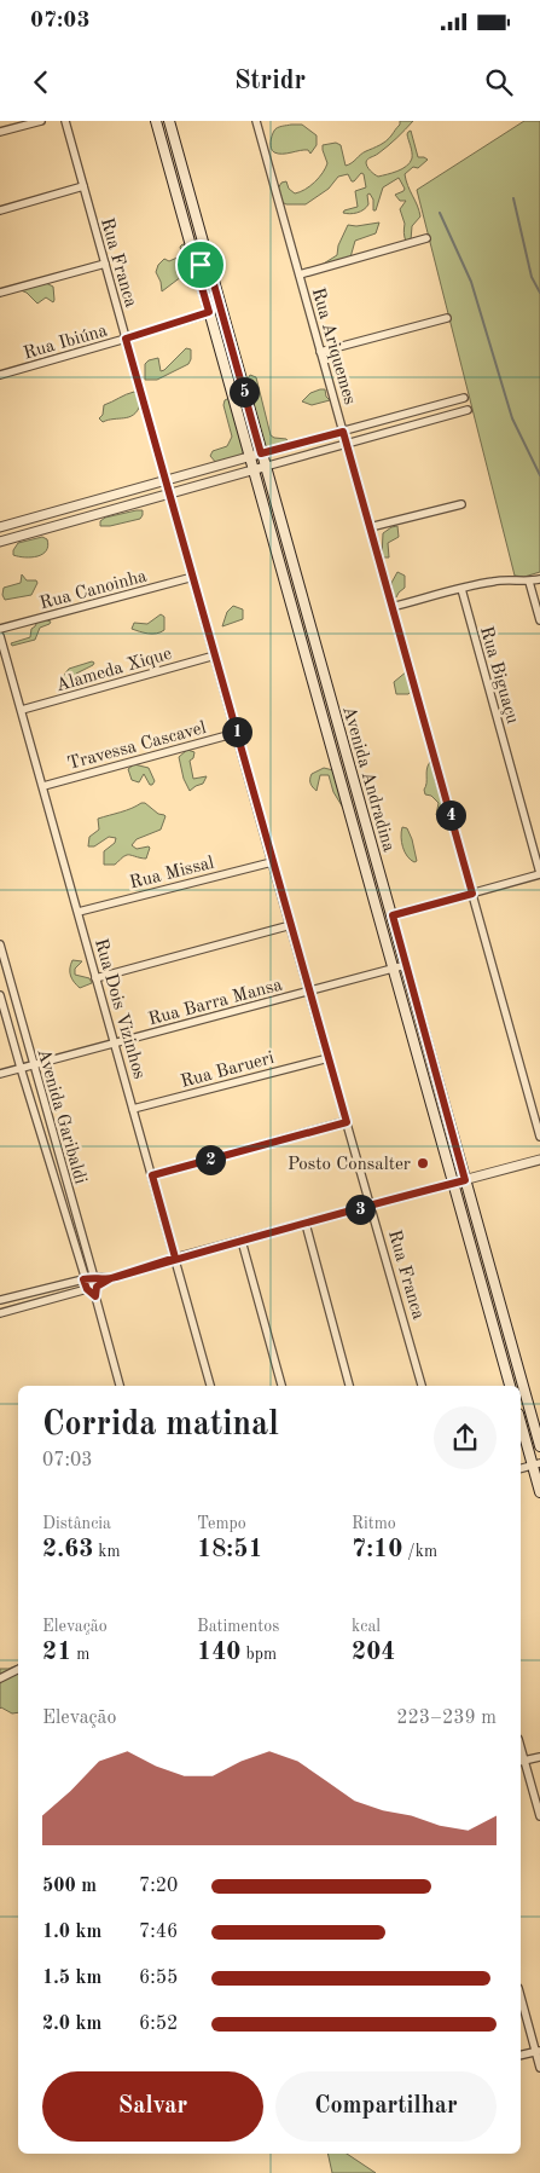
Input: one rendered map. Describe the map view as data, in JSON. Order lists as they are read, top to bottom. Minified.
{"streets":{"main road":["Avenida Andradina"],"street":["Rua Franca","Rua Ibiúna","Rua Ariquemes","Rua Canoinha","Alameda Xique","Rua Biguaçu","Travessa Cascavel","Rua Missal","Rua Barra Mansa","Rua Dois Vizinhos","Rua Barueri","Avenida Garibaldi"]},"crossings":[["Rua Franca","Rua Ibiúna"],["Rua Franca","Rua Canoinha"],["Rua Franca","Alameda Xique"],["Rua Franca","Travessa Cascavel"],["Rua Franca","Rua Missal"],["Rua Franca","Rua Barra Mansa"],["Rua Franca","Rua Barueri"],["Rua Ibiúna","Avenida Andradina"],["Alameda Xique","Rua Dois Vizinhos"],["Travessa Cascavel","Rua Dois Vizinhos"],["Avenida Andradina","Rua Barra Mansa"],["Rua Missal","Rua Dois Vizinhos"],["Rua Barra Mansa","Rua Dois Vizinhos"],["Rua Barra Mansa","Avenida Garibaldi"],["Rua Dois Vizinhos","Rua Barueri"]],"places":["Posto Consalter"],"page":{"status":"07:03","header":"Stridr","pins":["5","1","4","2","3"],"heading":["Corrida matinal","07:03"],"stats":[["Distância","2.63 km"],["Tempo","18:51"],["Ritmo","7:10 /km"],["Elevação","21 m"],["Batimentos","140 bpm"],["kcal","204"]],"chart":["Elevação","223–239 m"],"list":[{"name":"500 m","note":"7:20"},{"name":"1.0 km","note":"7:46"},{"name":"1.5 km","note":"6:55"},{"name":"2.0 km","note":"6:52"}],"buttons":["Salvar","Compartilhar"]}}
